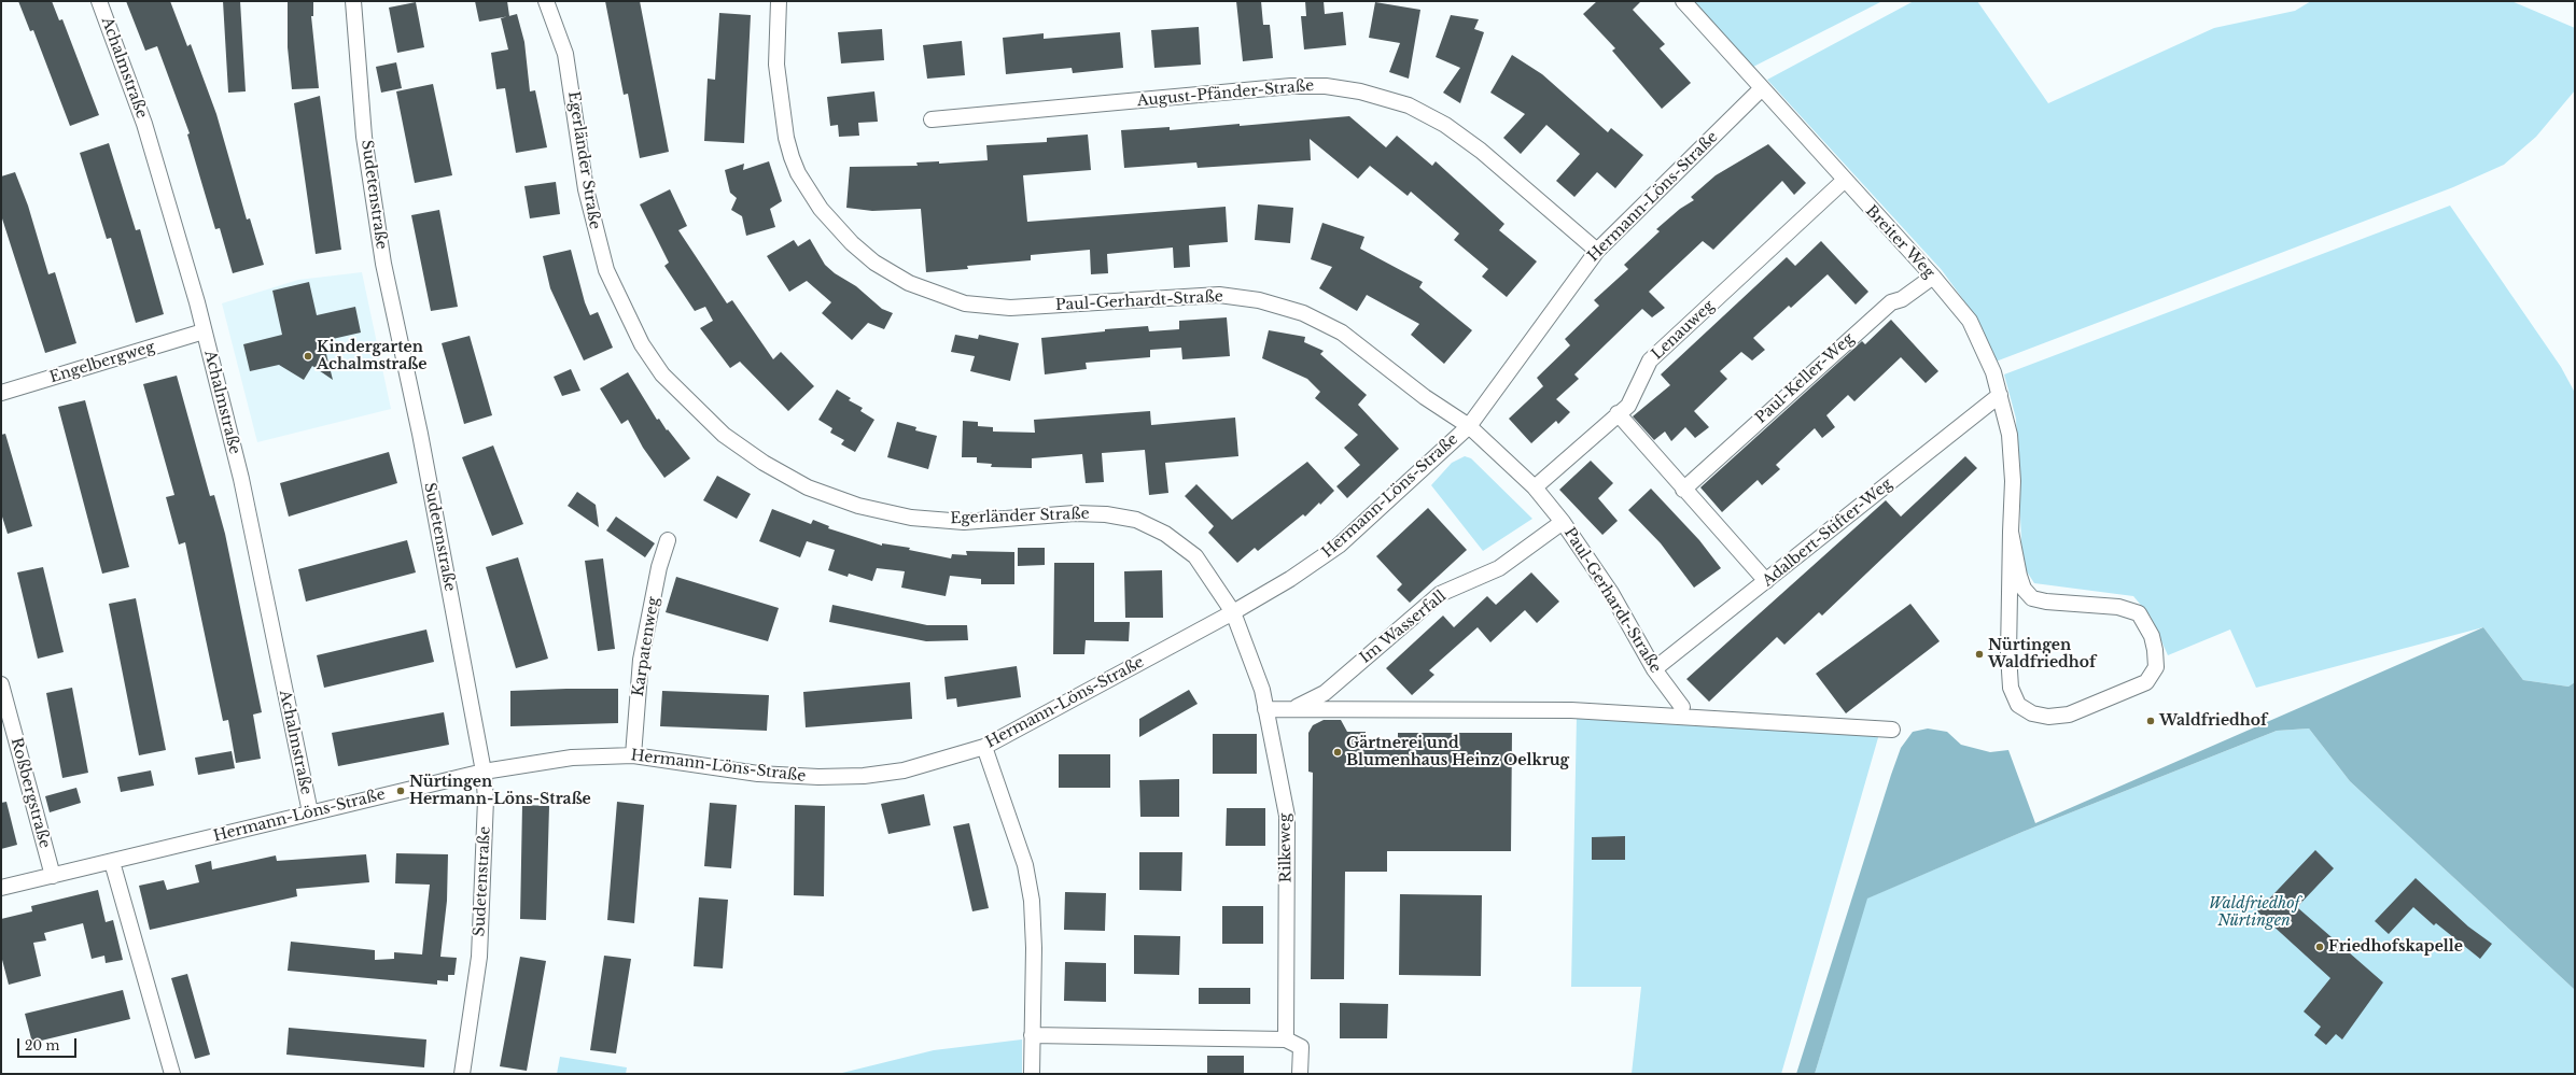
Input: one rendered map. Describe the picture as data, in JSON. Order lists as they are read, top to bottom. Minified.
{"streets":{"street":["Achalmstraße","August-Pfänder-Straße","Egerländer Straße","Sudetenstraße","Hermann-Löns-Straße","Breiter Weg","Paul-Gerhardt-Straße","Lenauweg","Engelbergweg","Paul-Keller-Weg","Adalbert-Stifter-Weg","Im Wasserfall","Karpatenweg","Roßbergstraße","Rilkeweg"]},"crossings":[["Achalmstraße","Hermann-Löns-Straße"],["Achalmstraße","Engelbergweg"],["August-Pfänder-Straße","Hermann-Löns-Straße"],["Egerländer Straße","Hermann-Löns-Straße"],["Egerländer Straße","Rilkeweg"],["Sudetenstraße","Hermann-Löns-Straße"],["Hermann-Löns-Straße","Breiter Weg"],["Hermann-Löns-Straße","Paul-Gerhardt-Straße"],["Hermann-Löns-Straße","Karpatenweg"],["Hermann-Löns-Straße","Roßbergstraße"],["Hermann-Löns-Straße","Rilkeweg"],["Breiter Weg","Lenauweg"],["Breiter Weg","Paul-Keller-Weg"],["Breiter Weg","Adalbert-Stifter-Weg"],["Paul-Gerhardt-Straße","Lenauweg"],["Paul-Gerhardt-Straße","Adalbert-Stifter-Weg"],["Paul-Gerhardt-Straße","Im Wasserfall"]],"parks":["Waldfriedhof Nürtingen"],"places":["Kindergarten Achalmstraße","Nürtingen Waldfriedhof","Waldfriedhof","Gärtnerei und Blumenhaus Heinz Oelkrug","Nürtingen Hermann-Löns-Straße","Friedhofskapelle"],"scale_bar":"20 m"}
